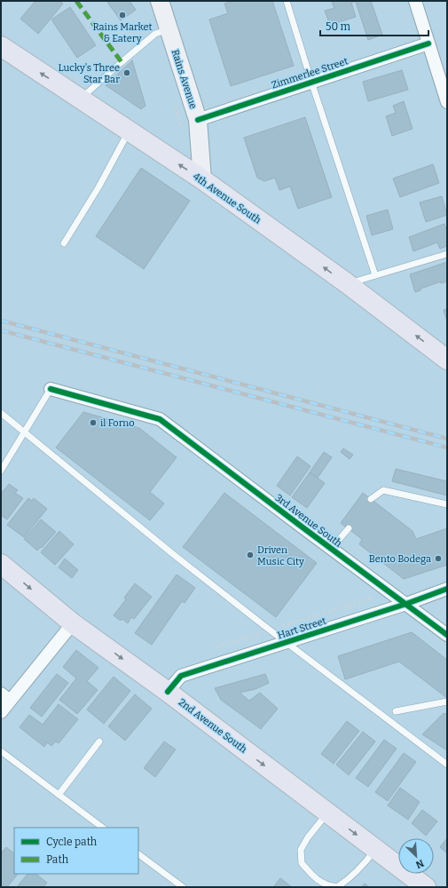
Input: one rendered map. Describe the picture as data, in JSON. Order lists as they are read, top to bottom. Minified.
{"streets":{"main road":["4th Avenue South","2nd Avenue South"],"street":["Zimmerlee Street","Rains Avenue","3rd Avenue South","Hart Street"]},"crossings":[["Zimmerlee Street","Rains Avenue"],["Rains Avenue","4th Avenue South"],["3rd Avenue South","Hart Street"],["Hart Street","2nd Avenue South"]],"one_way":["4th Avenue South","2nd Avenue South"],"places":["Rains Market & Eatery","Lucky's Three Star Bar","il Forno","Driven Music City","Bento Bodega"],"legend":["Cycle path","Path"],"scale_bar":"50 m","north":"bottom right"}
